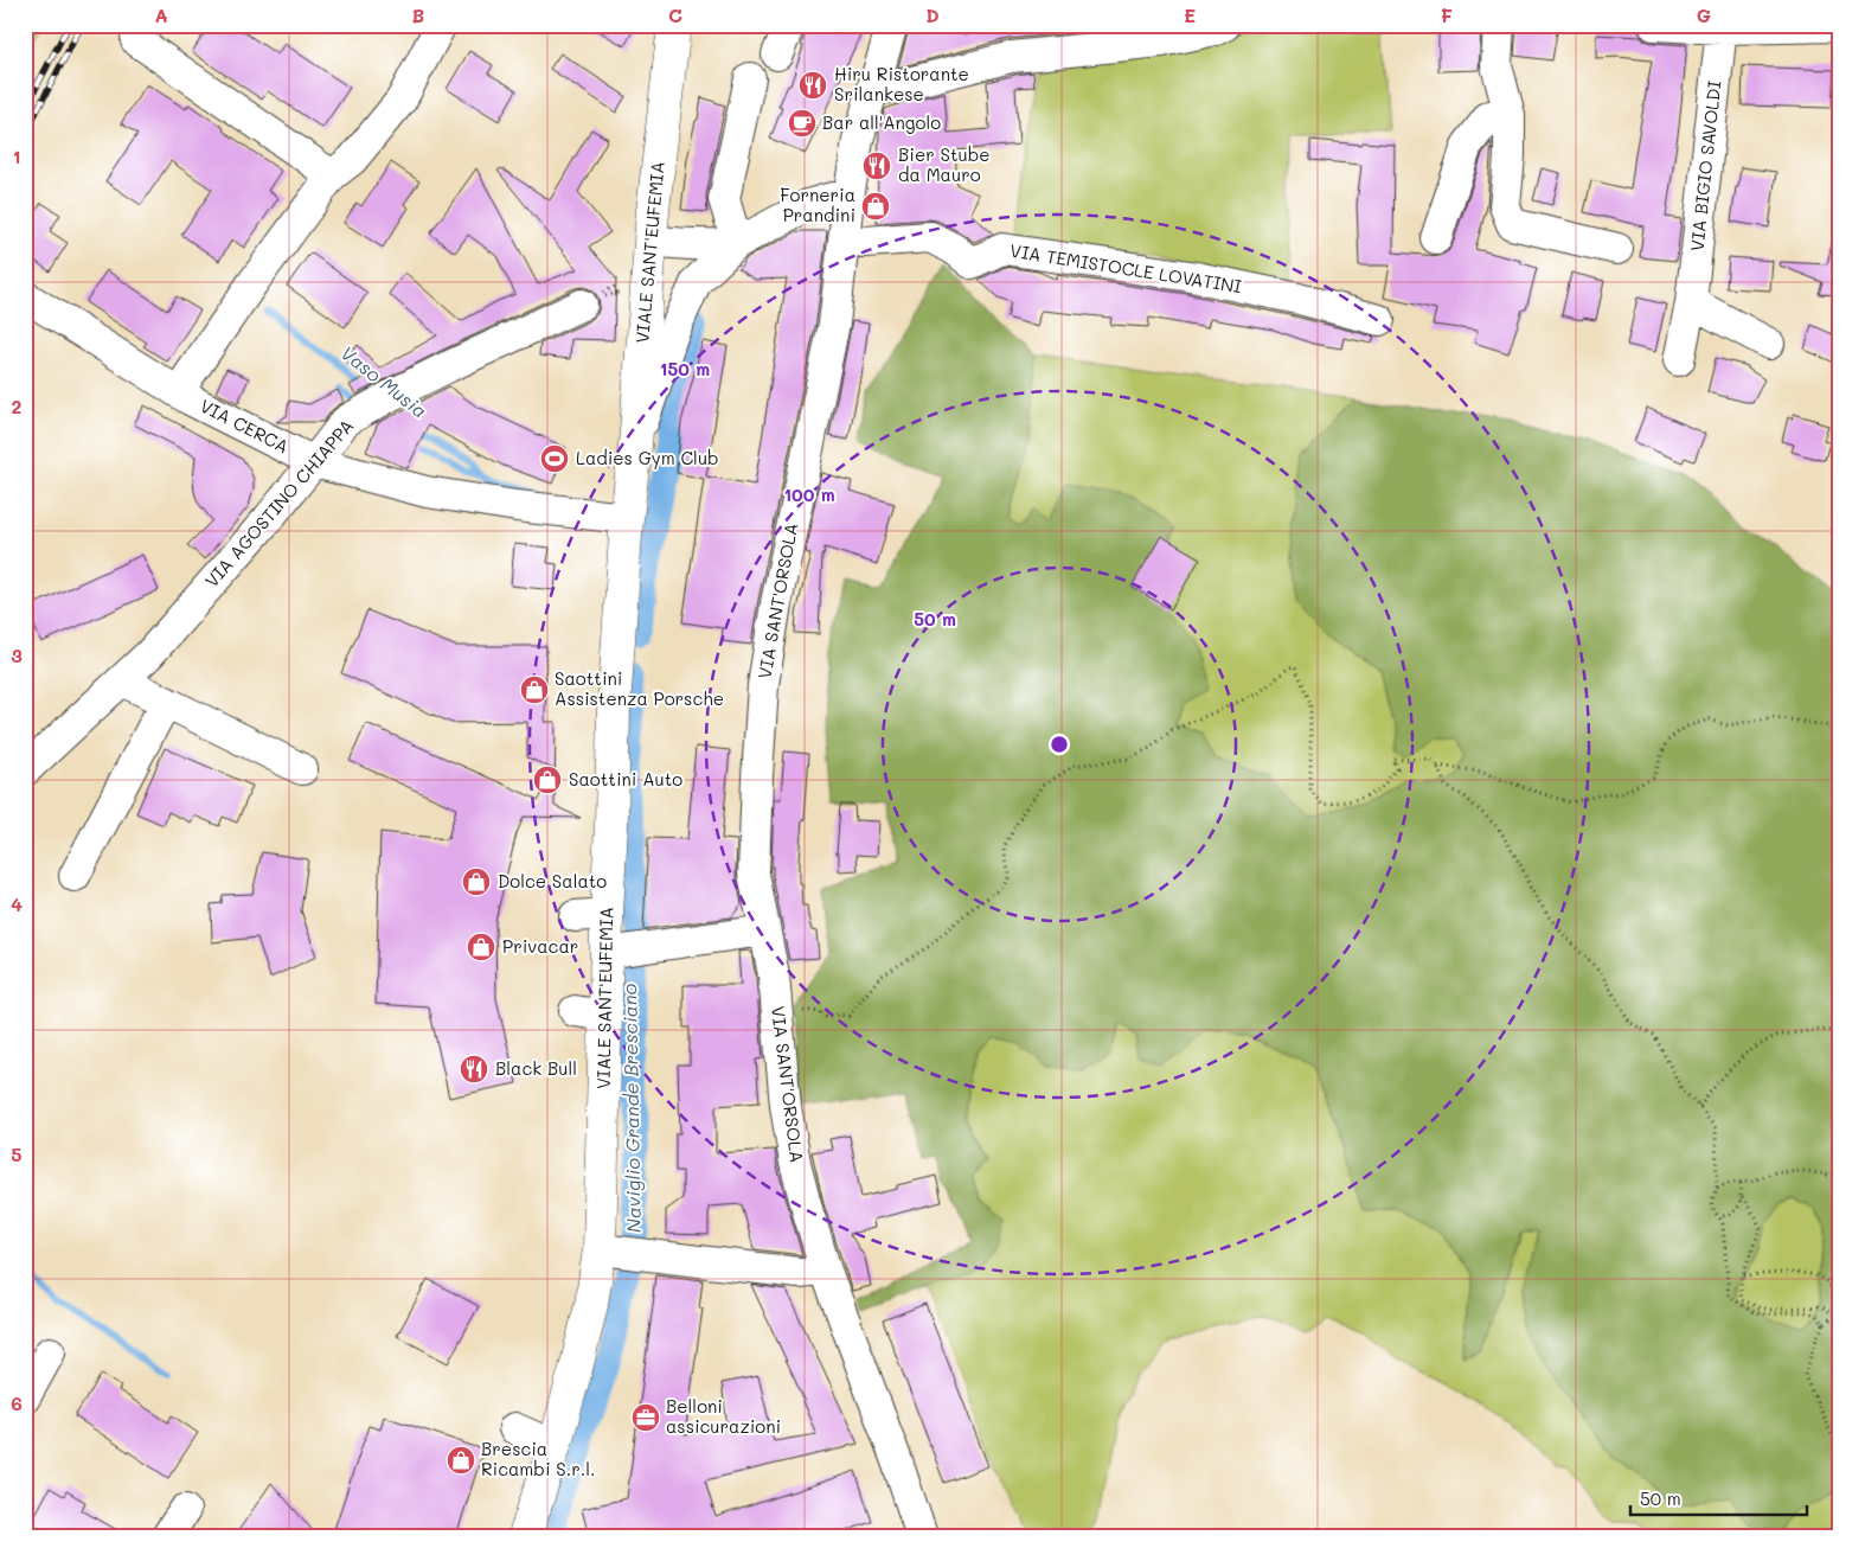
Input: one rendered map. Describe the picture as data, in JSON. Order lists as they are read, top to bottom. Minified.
{"streets":{"main road":["VIALE SANT'EUFEMIA"],"street":["VIA BIGIO SAVOLDI","VIA TEMISTOCLE LOVATINI","VIA CERCA","VIA AGOSTINO CHIAPPA","VIA SANT'ORSOLA"]},"crossings":[["VIALE SANT'EUFEMIA","VIA CERCA"],["VIA TEMISTOCLE LOVATINI","VIA SANT'ORSOLA"],["VIA CERCA","VIA AGOSTINO CHIAPPA"]],"water":["Vaso Musia","Naviglio Grande Bresciano"],"places":{"restaurant":["Hiru Ristorante Srilankese","Bier Stube da Mauro","Black Bull"],"cafe":["Bar all'Angolo"],"shop":["Forneria Prandini","Saottini Assistenza Porsche","Saottini Auto","Dolce Salato","Privacar","Brescia Ricambi S.r.l."],"sports":["Ladies Gym Club"],"office":["Belloni assicurazioni"]},"scale_bar":"50 m","grid":{"columns":["A","B","C","D","E","F","G"],"rows":["1","2","3","4","5","6"]},"rings":["150 m","100 m","50 m"]}
